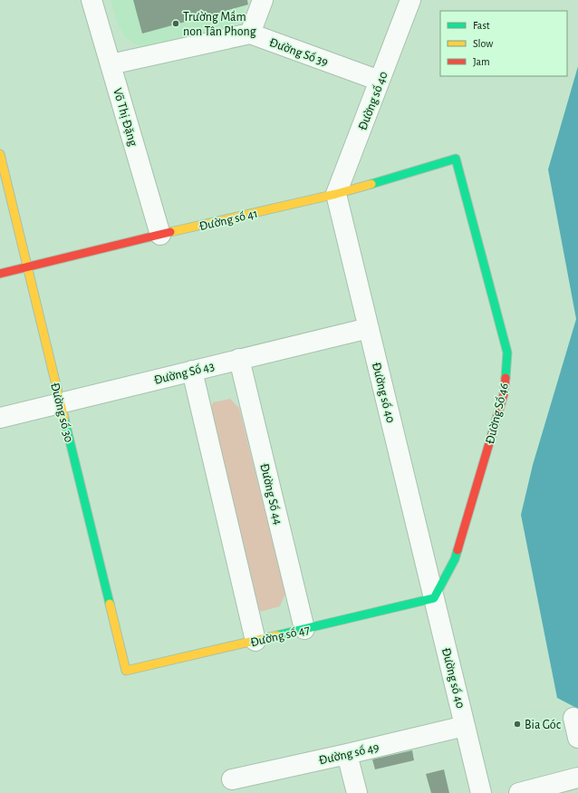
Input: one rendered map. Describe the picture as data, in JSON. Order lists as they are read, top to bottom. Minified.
{"streets":{"street":["Đường Số 39","Đường số 40","Võ Thị Đặng","Đường số 41","Đường Số 43","Đường số 30","Đường Số 46","Đường Số 44","Đường số 47","Đường số 49"]},"crossings":[["Đường Số 39","Đường số 40"],["Đường số 40","Đường số 41"],["Đường số 40","Đường Số 43"],["Đường số 40","Đường Số 46"],["Đường số 40","Đường số 47"],["Đường số 40","Đường số 49"],["Võ Thị Đặng","Đường số 41"],["Đường số 41","Đường số 30"],["Đường số 41","Đường Số 46"],["Đường Số 43","Đường số 30"],["Đường Số 43","Đường Số 44"],["Đường số 30","Đường số 47"],["Đường Số 46","Đường số 47"],["Đường Số 44","Đường số 47"]],"places":["Trường Mầm non Tân Phong","Bia Góc"],"legend":["Fast","Slow","Jam"]}
